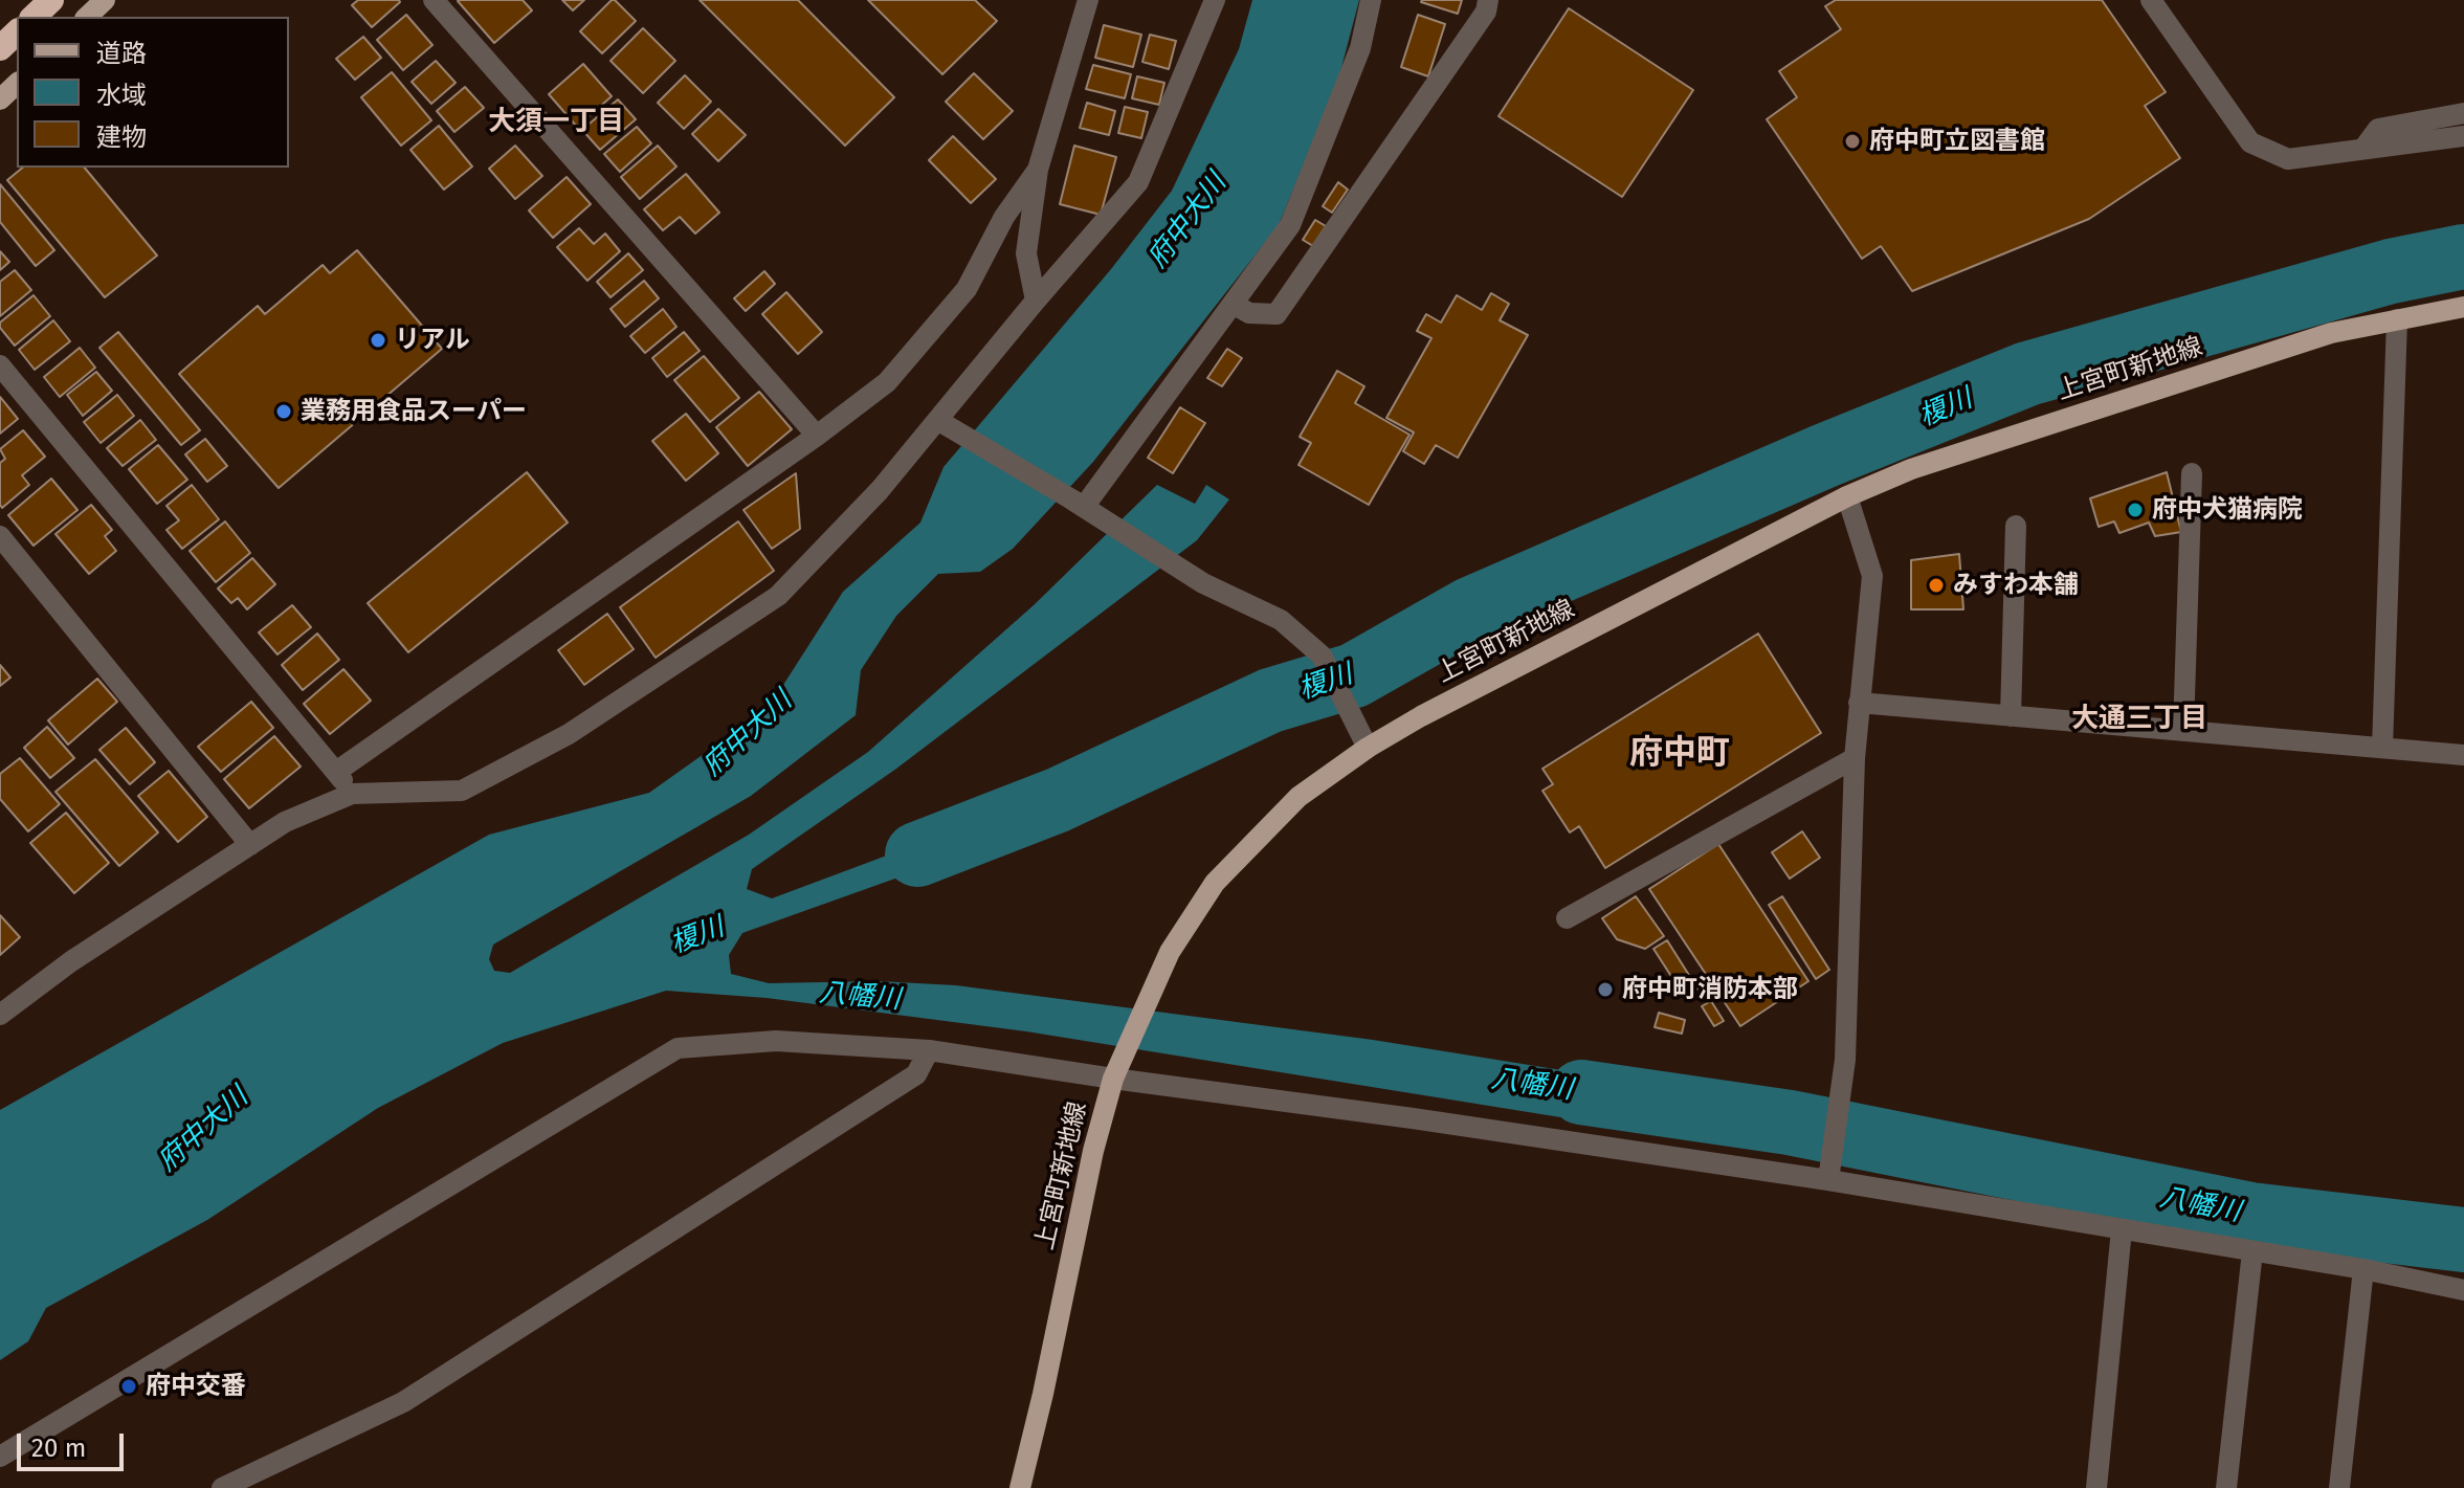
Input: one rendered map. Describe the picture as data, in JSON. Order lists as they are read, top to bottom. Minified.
{"streets":{"main road":["上宮町新地線"]},"districts":["大須一丁目","大通三丁目","府中町"],"water":["府中大川","榎川","八幡川"],"places":["府中町立図書館","リアル","業務用食品スーパー","府中犬猫病院","みすわ本舗","府中町消防本部","府中交番"],"legend":["道路","水域","建物"],"scale_bar":"20 m"}
